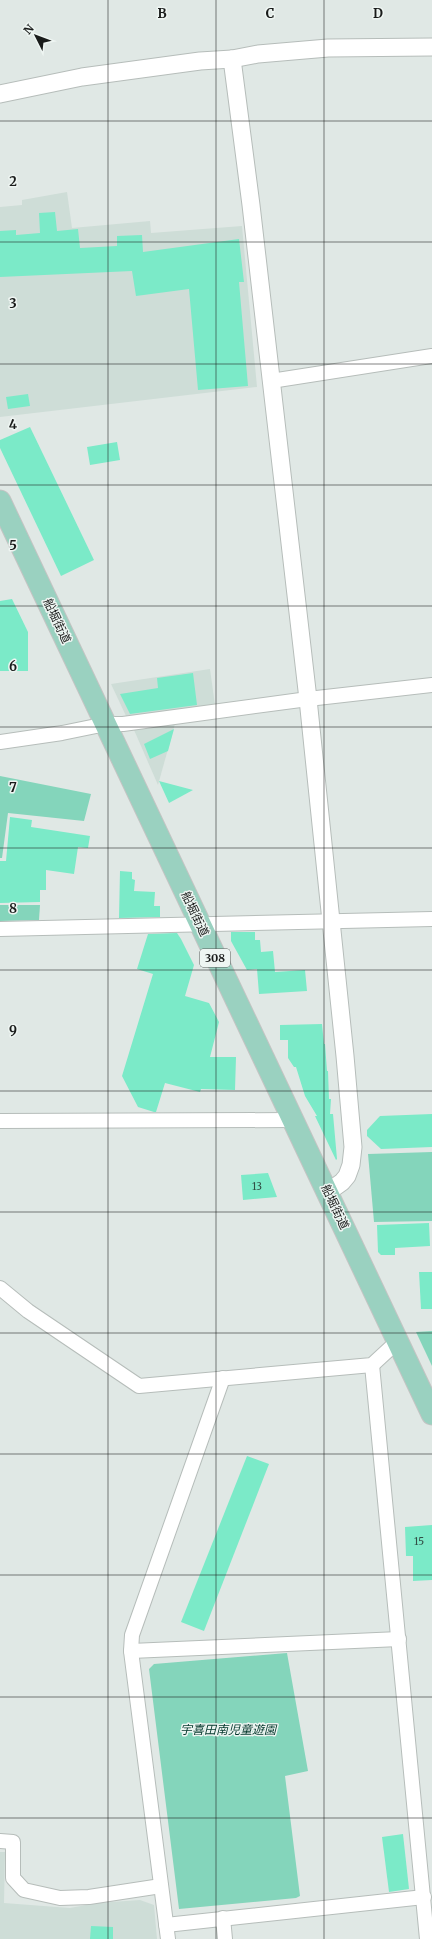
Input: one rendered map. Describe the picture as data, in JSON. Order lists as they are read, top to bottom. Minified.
{"streets":{"main road":["船堀街道","308"]},"parks":["宇喜田南児童遊園"],"house_numbers":["13","15"],"north":"top left","grid":{"columns":["B","C","D"],"rows":["2","3","4","5","6","7","8","9"]}}
